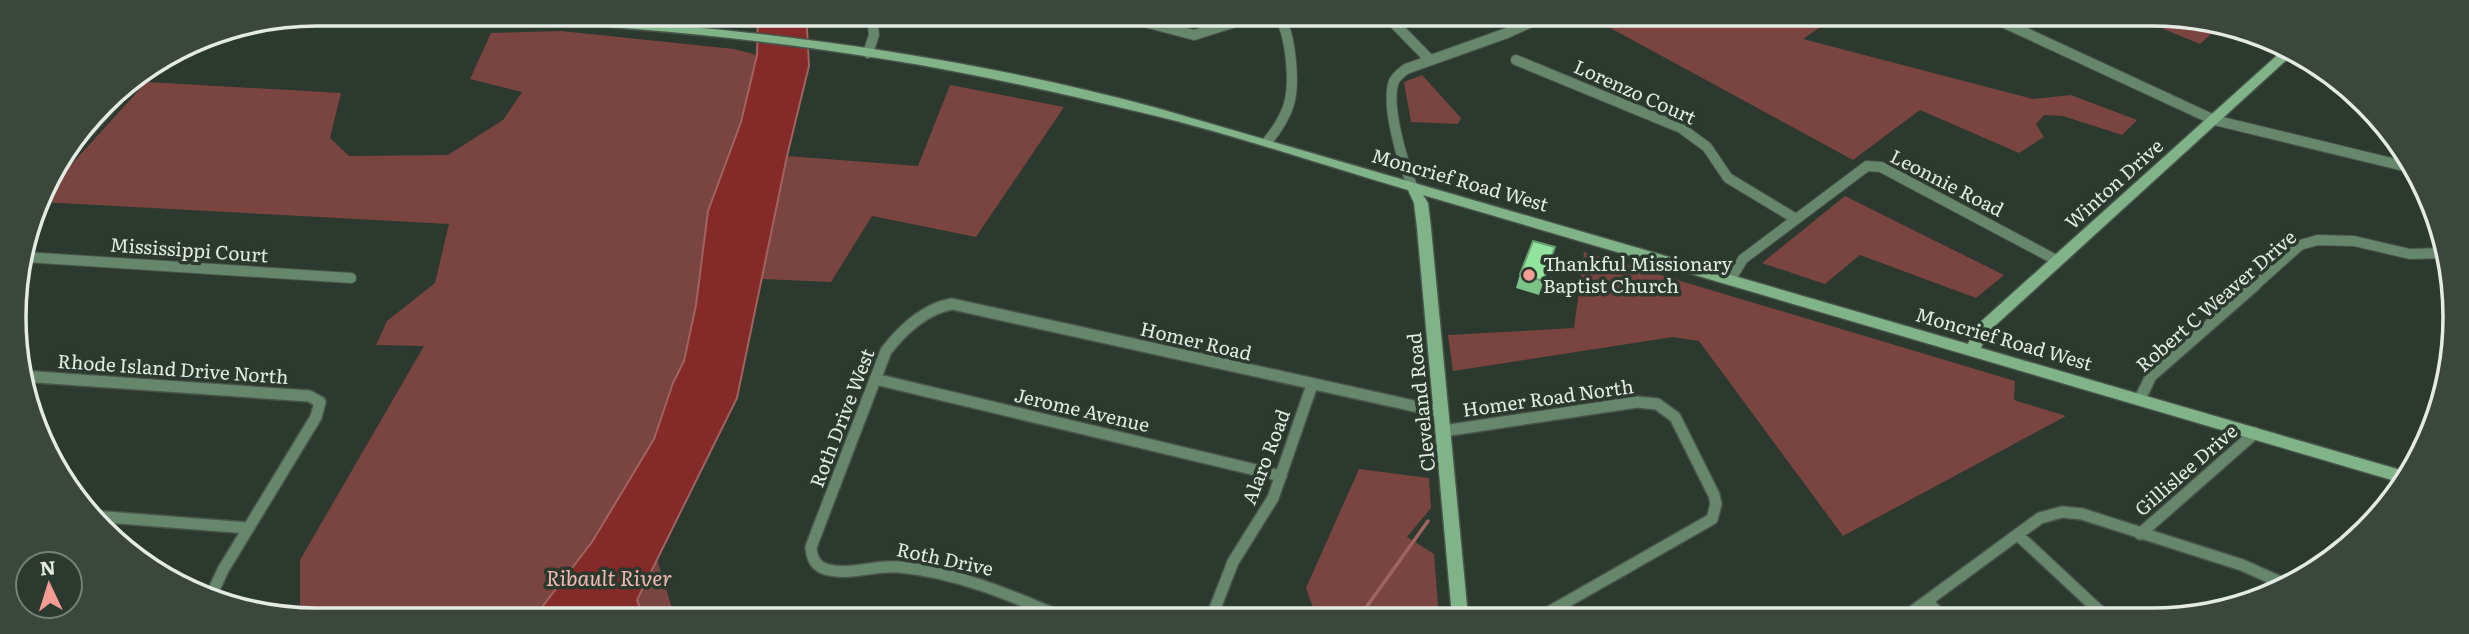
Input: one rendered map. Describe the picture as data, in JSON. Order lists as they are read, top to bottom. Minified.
{"streets":{"main road":["Moncrief Road West","Winton Drive","Cleveland Road"],"street":["Lorenzo Court","Leonnie Road","Mississippi Court","Robert C Weaver Drive","Homer Road","Rhode Island Drive North","Homer Road North","Jerome Avenue","Roth Drive West","Alaro Road","Gillislee Drive","Roth Drive"]},"crossings":[["Lorenzo Court","Leonnie Road"],["Moncrief Road West","Leonnie Road"],["Moncrief Road West","Winton Drive"],["Moncrief Road West","Robert C Weaver Drive"],["Moncrief Road West","Cleveland Road"],["Moncrief Road West","Gillislee Drive"],["Leonnie Road","Winton Drive"],["Homer Road","Cleveland Road"],["Homer Road","Roth Drive West"],["Homer Road","Alaro Road"],["Homer Road North","Cleveland Road"],["Jerome Avenue","Roth Drive West"],["Jerome Avenue","Alaro Road"],["Roth Drive West","Roth Drive"]],"water":["Ribault River"],"places":["Thankful Missionary Baptist Church"],"north":"top"}
